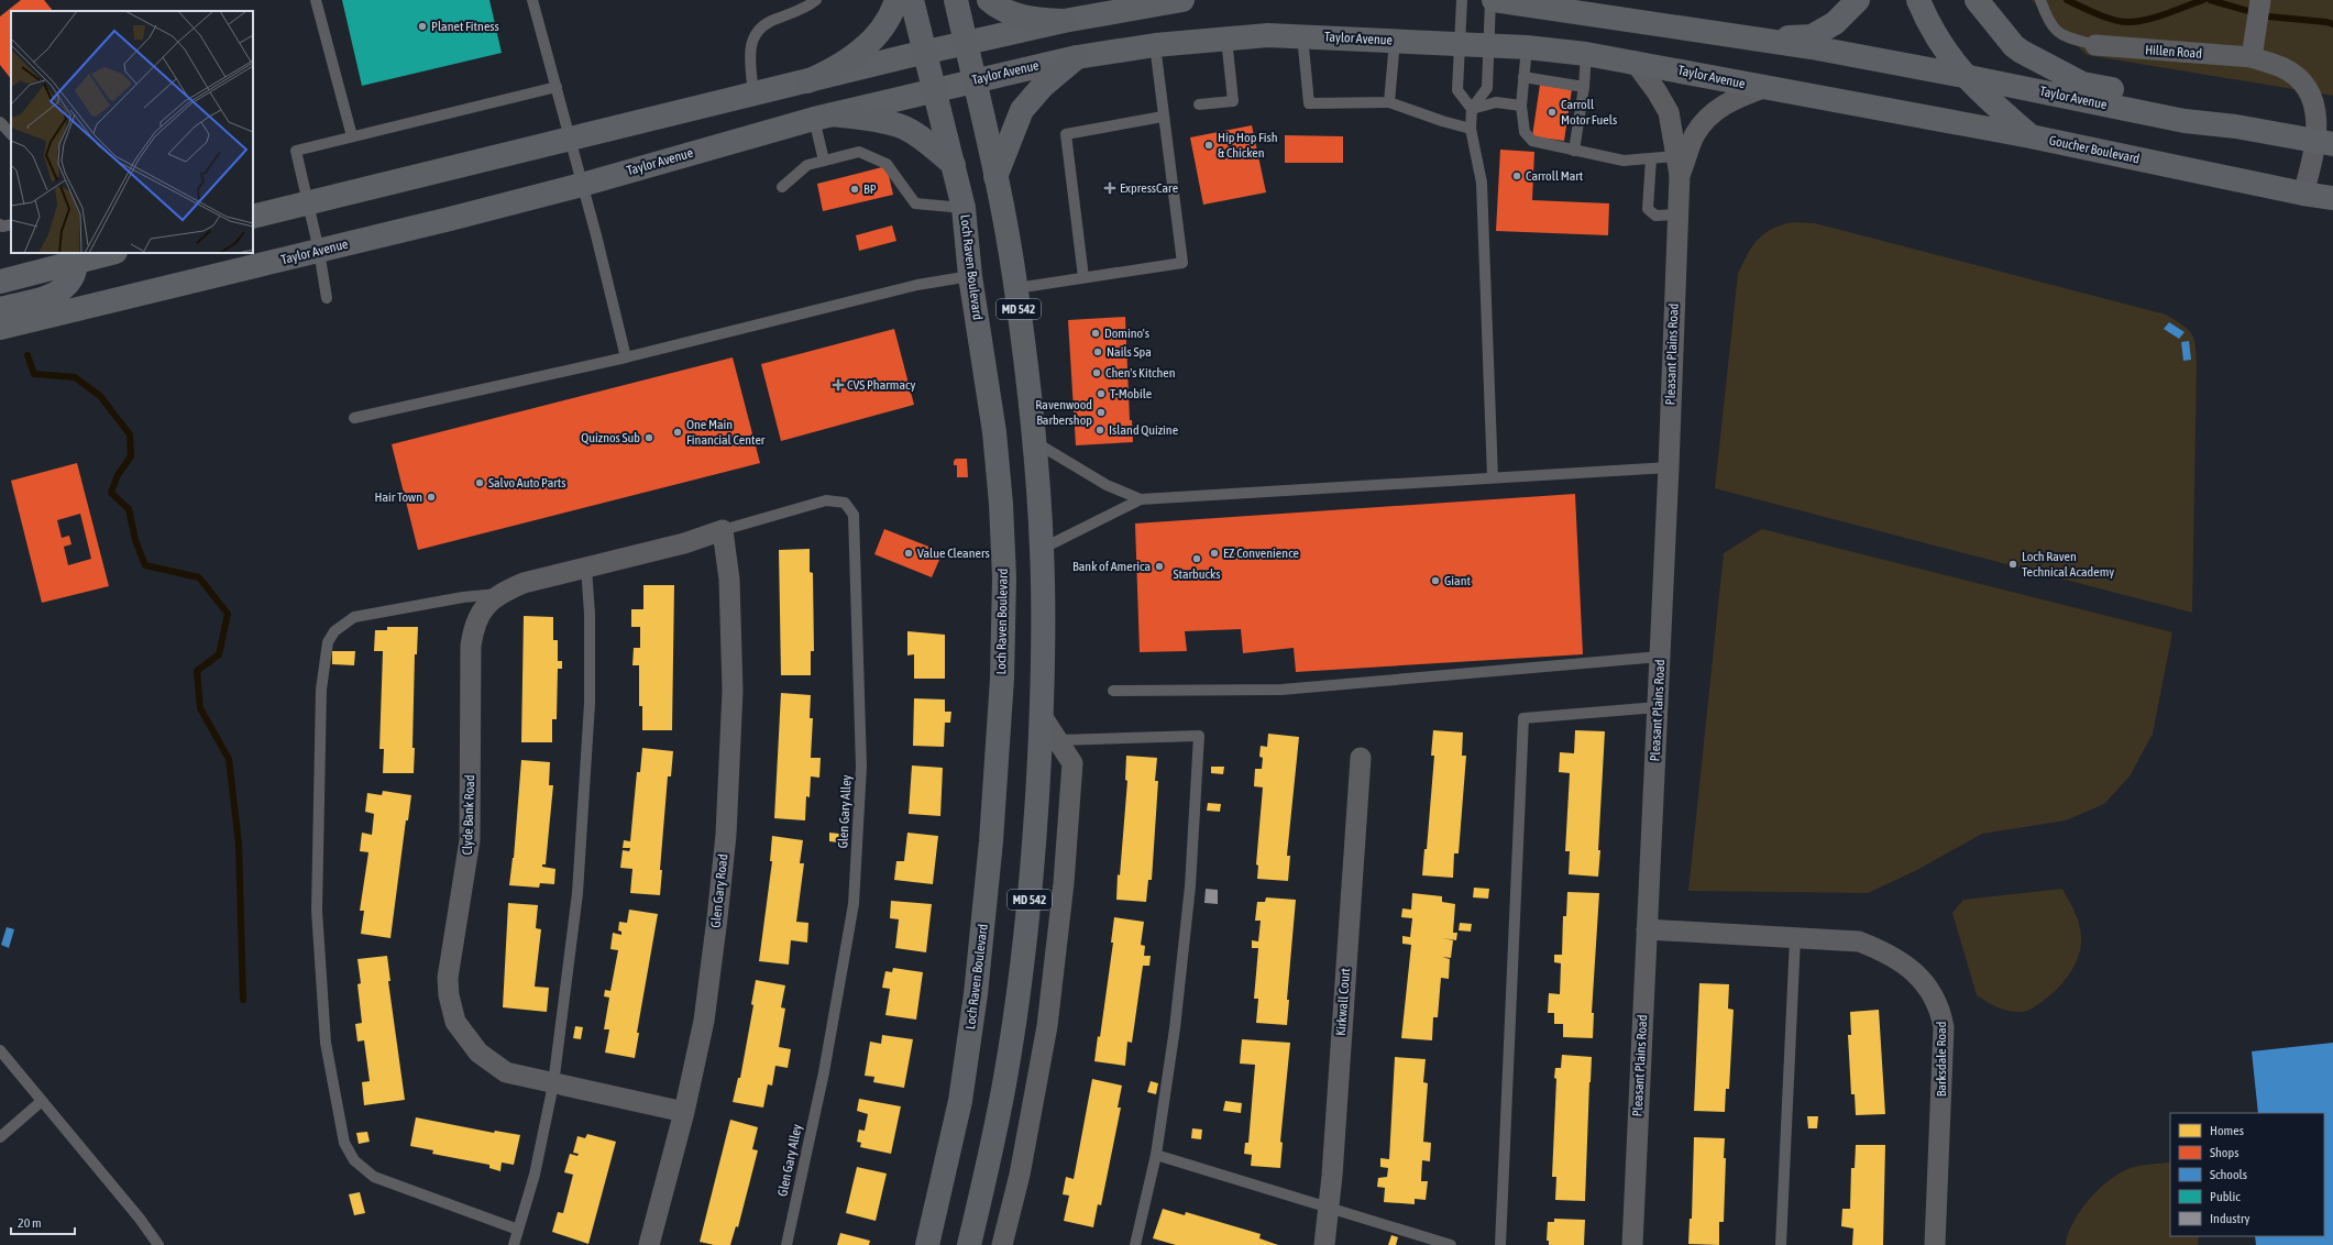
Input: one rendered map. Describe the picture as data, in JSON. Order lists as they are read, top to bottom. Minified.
{"streets":{"main road":["Taylor Avenue","Goucher Boulevard","Loch Raven Boulevard","MD 542"],"street":["Hillen Road","Pleasant Plains Road","Clyde Bank Road","Glen Gary Road","Kirkwall Court","Barksdale Road"],"lane":["Glen Gary Alley"]},"crossings":[["Taylor Avenue","Goucher Boulevard"],["Taylor Avenue","Loch Raven Boulevard"],["Taylor Avenue","MD 542"],["Taylor Avenue","Pleasant Plains Road"],["Hillen Road","Goucher Boulevard"],["Pleasant Plains Road","Barksdale Road"],["Glen Gary Alley","Clyde Bank Road"],["Glen Gary Alley","Glen Gary Road"],["Clyde Bank Road","Glen Gary Road"]],"places":{"other":["Planet Fitness","Carroll Motor Fuels","Hip Hop Fish & Chicken","Carroll Mart","BP","Domino's","Nails Spa","Chen's Kitchen","T-Mobile","Ravenwood Barbershop","Island Quizine","One Main Financial Center","Quiznos Sub","Salvo Auto Parts","Hair Town","Value Cleaners","EZ Convenience","Starbucks","Loch Raven Technical Academy","Bank of America","Giant"],"health":["ExpressCare","CVS Pharmacy"]},"legend":["Homes","Shops","Schools","Public","Industry"],"scale_bar":"20 m"}
